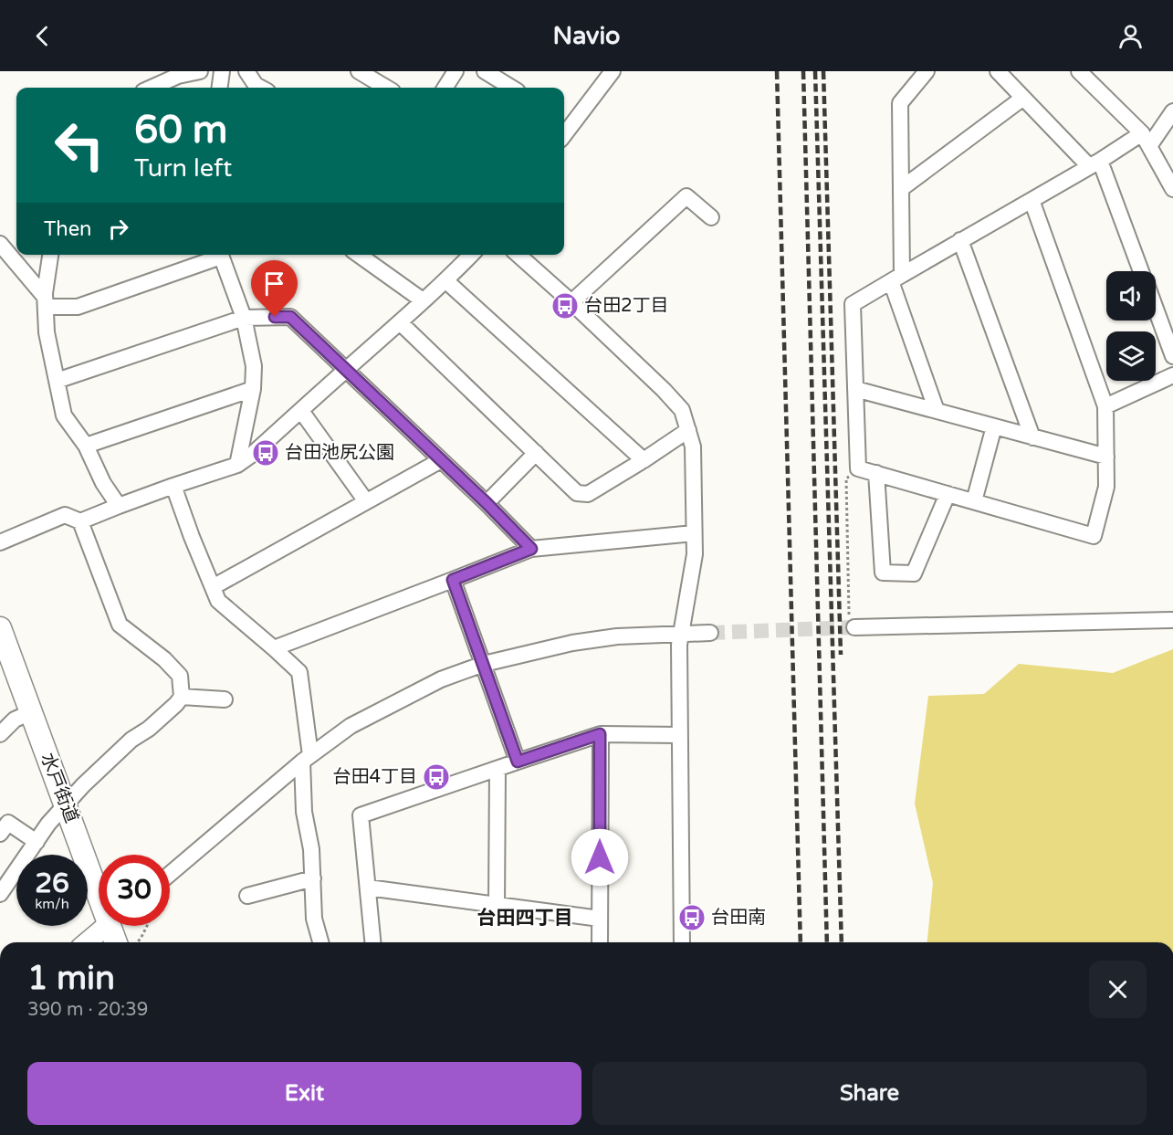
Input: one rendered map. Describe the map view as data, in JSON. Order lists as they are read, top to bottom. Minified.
{"streets":{"highway":["水戸街道"]},"districts":["台田四丁目"],"places":{"bus stop":["台田2丁目","台田池尻公園","台田4丁目","台田南"]},"page":{"header":"Navio","turn":["60 m","Turn left"],"then":"Then","speed":"26 km/h","limit":"30","heading":["1 min","390 m · 20:39"],"buttons":["Exit","Share"]}}
